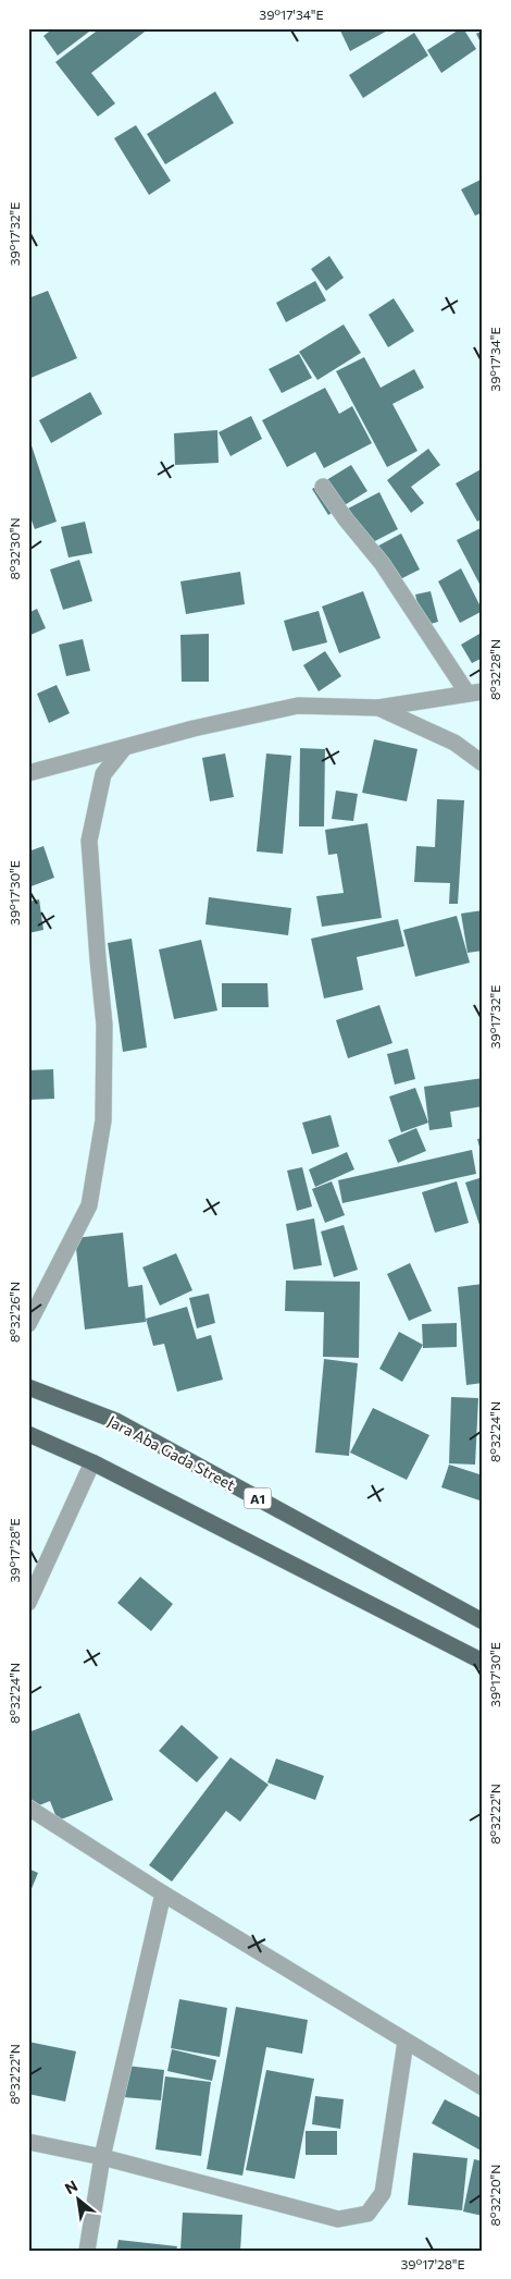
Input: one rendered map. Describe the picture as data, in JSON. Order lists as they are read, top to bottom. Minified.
{"streets":{"main road":["Jara Aba Gada Street","A1"]},"north":"top left","coordinates":["39°17'34\"E","39°17'32\"E","8°32'30\"N","8°32'28\"N","39°17'30\"E","8°32'26\"N","8°32'24\"N","39°17'28\"E","8°32'22\"N","8°32'20\"N"]}
